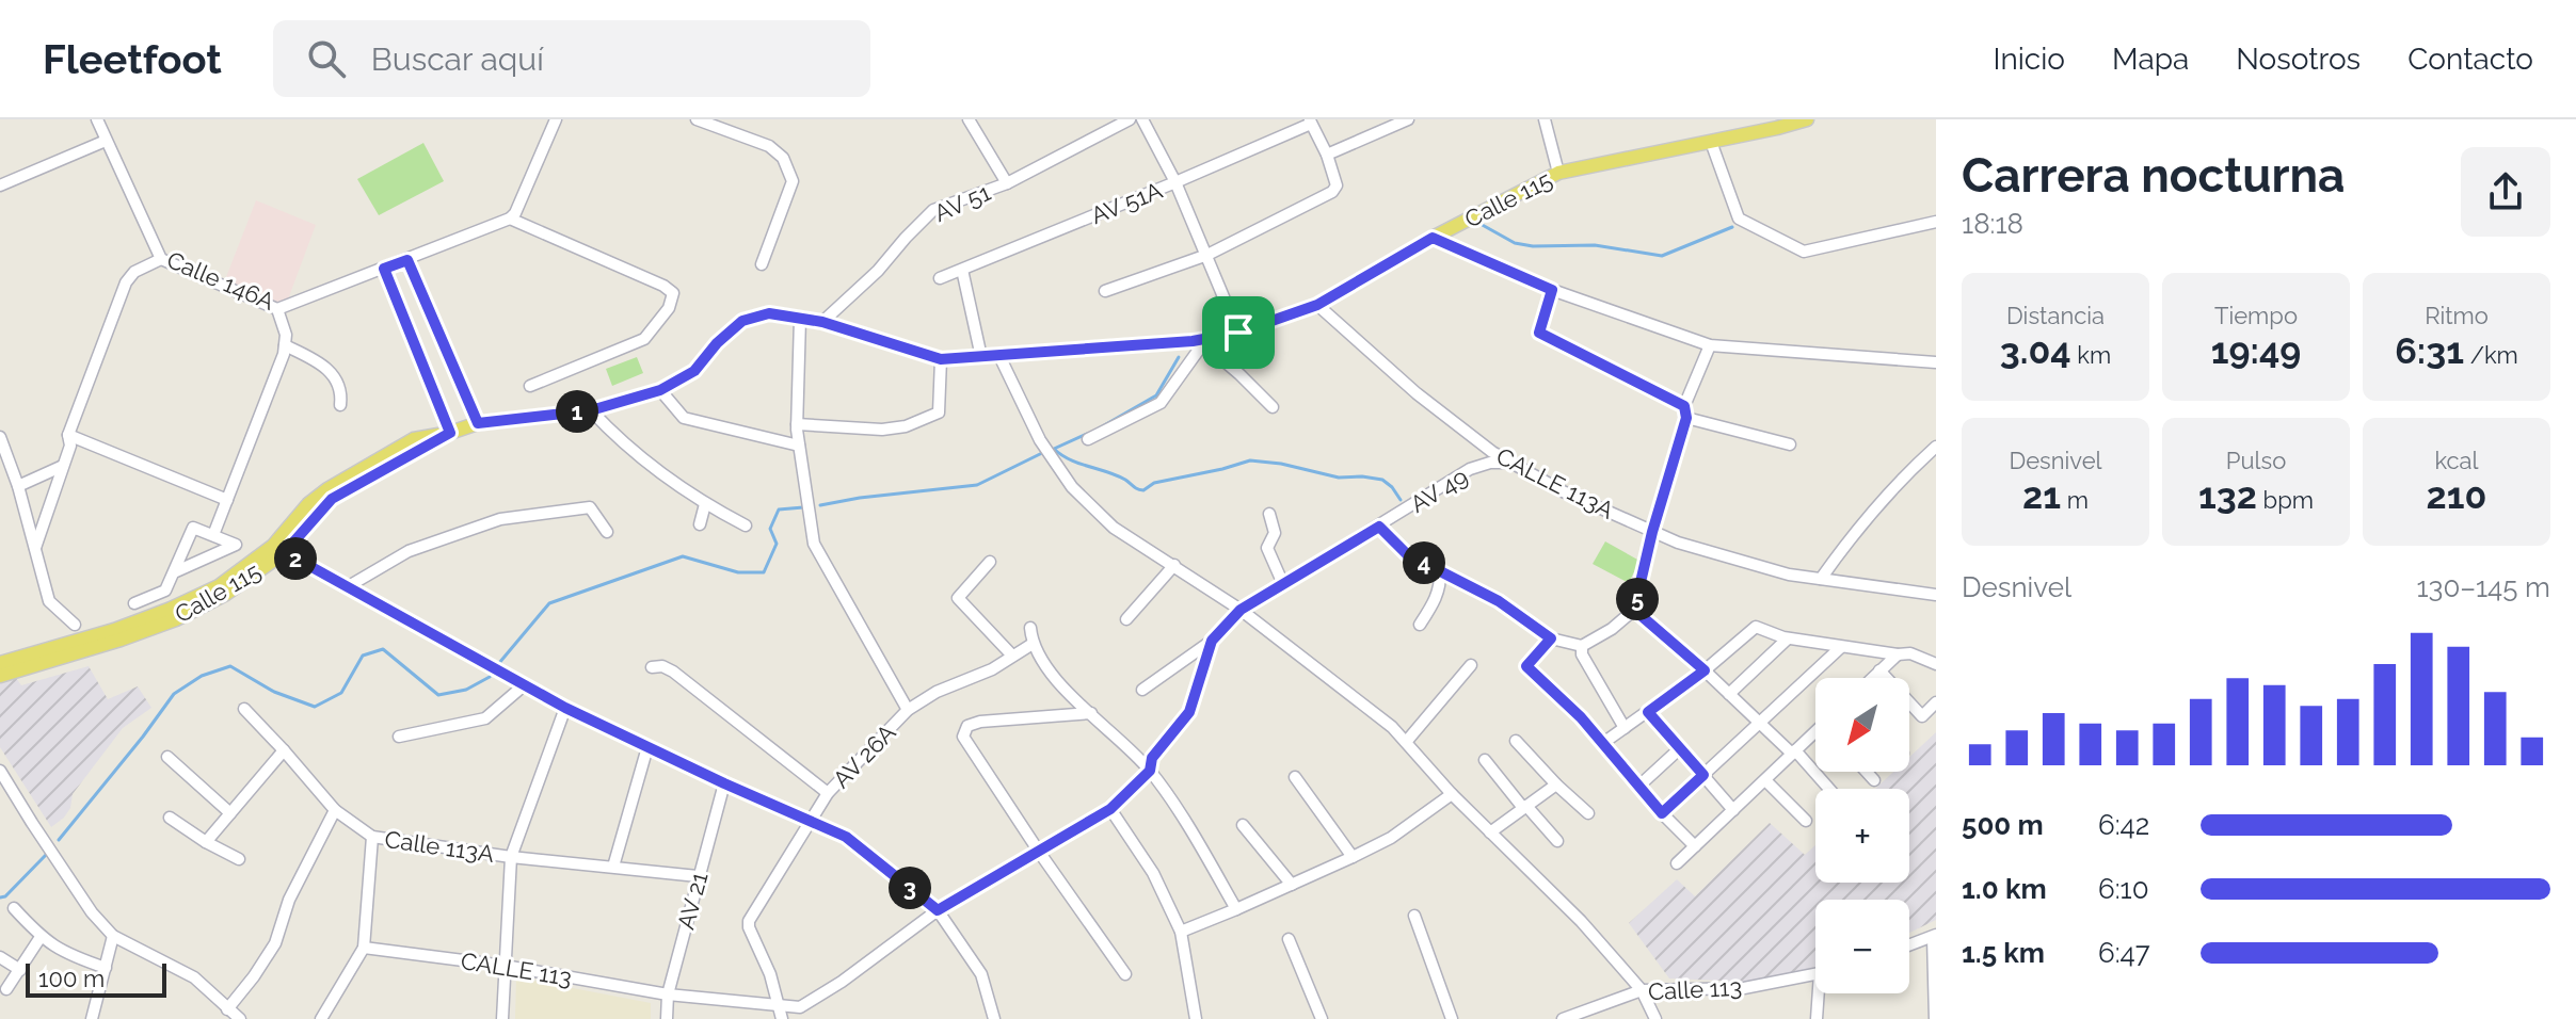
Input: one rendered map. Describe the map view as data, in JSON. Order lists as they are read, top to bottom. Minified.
{"streets":{"main road":["Calle 115"],"street":["AV 51","AV 51A","Calle 146A","CALLE 113A","AV 49","AV 26A","Calle 113A","AV 21","CALLE 113","Calle 113"]},"crossings":[["Calle 115","AV 51"],["Calle 115","CALLE 113A"],["CALLE 113A","AV 49"],["AV 26A","CALLE 113"],["Calle 113A","AV 21"],["AV 21","CALLE 113"]],"scale_bar":"100 m","north":"bottom left","page":{"header":"Fleetfoot","search":"Buscar aquí","nav":["Inicio","Mapa","Nosotros","Contacto"],"heading":["Carrera nocturna","18:18"],"stats":[["Distancia","3.04 km"],["Tiempo","19:49"],["Ritmo","6:31 /km"],["Desnivel","21 m"],["Pulso","132 bpm"],["kcal","210"]],"pins":["1","2","4","5","3"],"chart":["Desnivel","130–145 m"],"map_buttons":["+","−"],"list":[{"name":"500 m","note":"6:42"},{"name":"1.0 km","note":"6:10"},{"name":"1.5 km","note":"6:47"}],"scale":"100 m"}}
